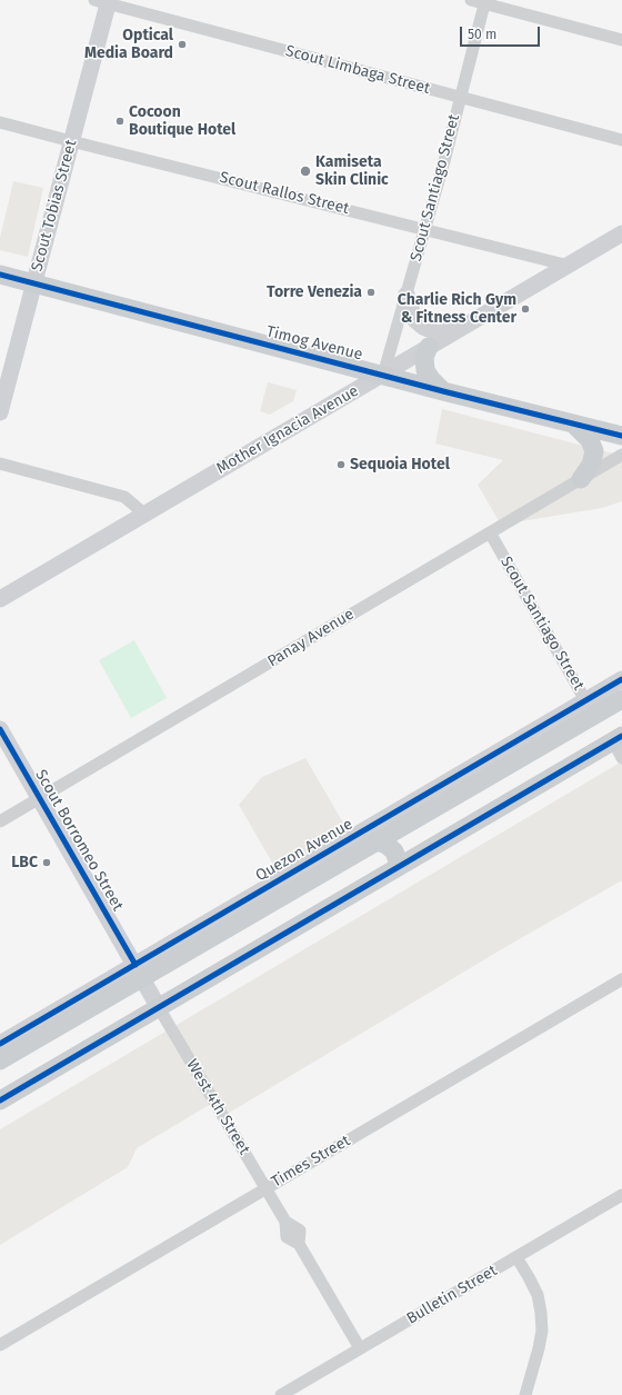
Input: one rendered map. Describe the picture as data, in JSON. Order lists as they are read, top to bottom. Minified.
{"streets":{"main road":["Timog Avenue","Quezon Avenue"],"street":["Scout Limbaga Street","Scout Santiago Street","Scout Rallos Street","Scout Tobias Street","Mother Ignacia Avenue","Panay Avenue","Scout Borromeo Street","West 4th Street","Times Street","Bulletin Street"]},"crossings":[["Scout Limbaga Street","Scout Santiago Street"],["Scout Limbaga Street","Scout Tobias Street"],["Scout Santiago Street","Scout Rallos Street"],["Scout Santiago Street","Timog Avenue"],["Scout Santiago Street","Mother Ignacia Avenue"],["Scout Santiago Street","Panay Avenue"],["Scout Santiago Street","Quezon Avenue"],["Scout Rallos Street","Scout Tobias Street"],["Scout Rallos Street","Mother Ignacia Avenue"],["Scout Tobias Street","Timog Avenue"],["Timog Avenue","Mother Ignacia Avenue"],["Panay Avenue","Scout Borromeo Street"],["Scout Borromeo Street","Quezon Avenue"],["Scout Borromeo Street","West 4th Street"],["Quezon Avenue","West 4th Street"],["West 4th Street","Times Street"],["West 4th Street","Bulletin Street"]],"places":["Optical Media Board","Cocoon Boutique Hotel","Kamiseta Skin Clinic","Torre Venezia","Charlie Rich Gym & Fitness Center","Sequoia Hotel","LBC"],"scale_bar":"50 m"}
